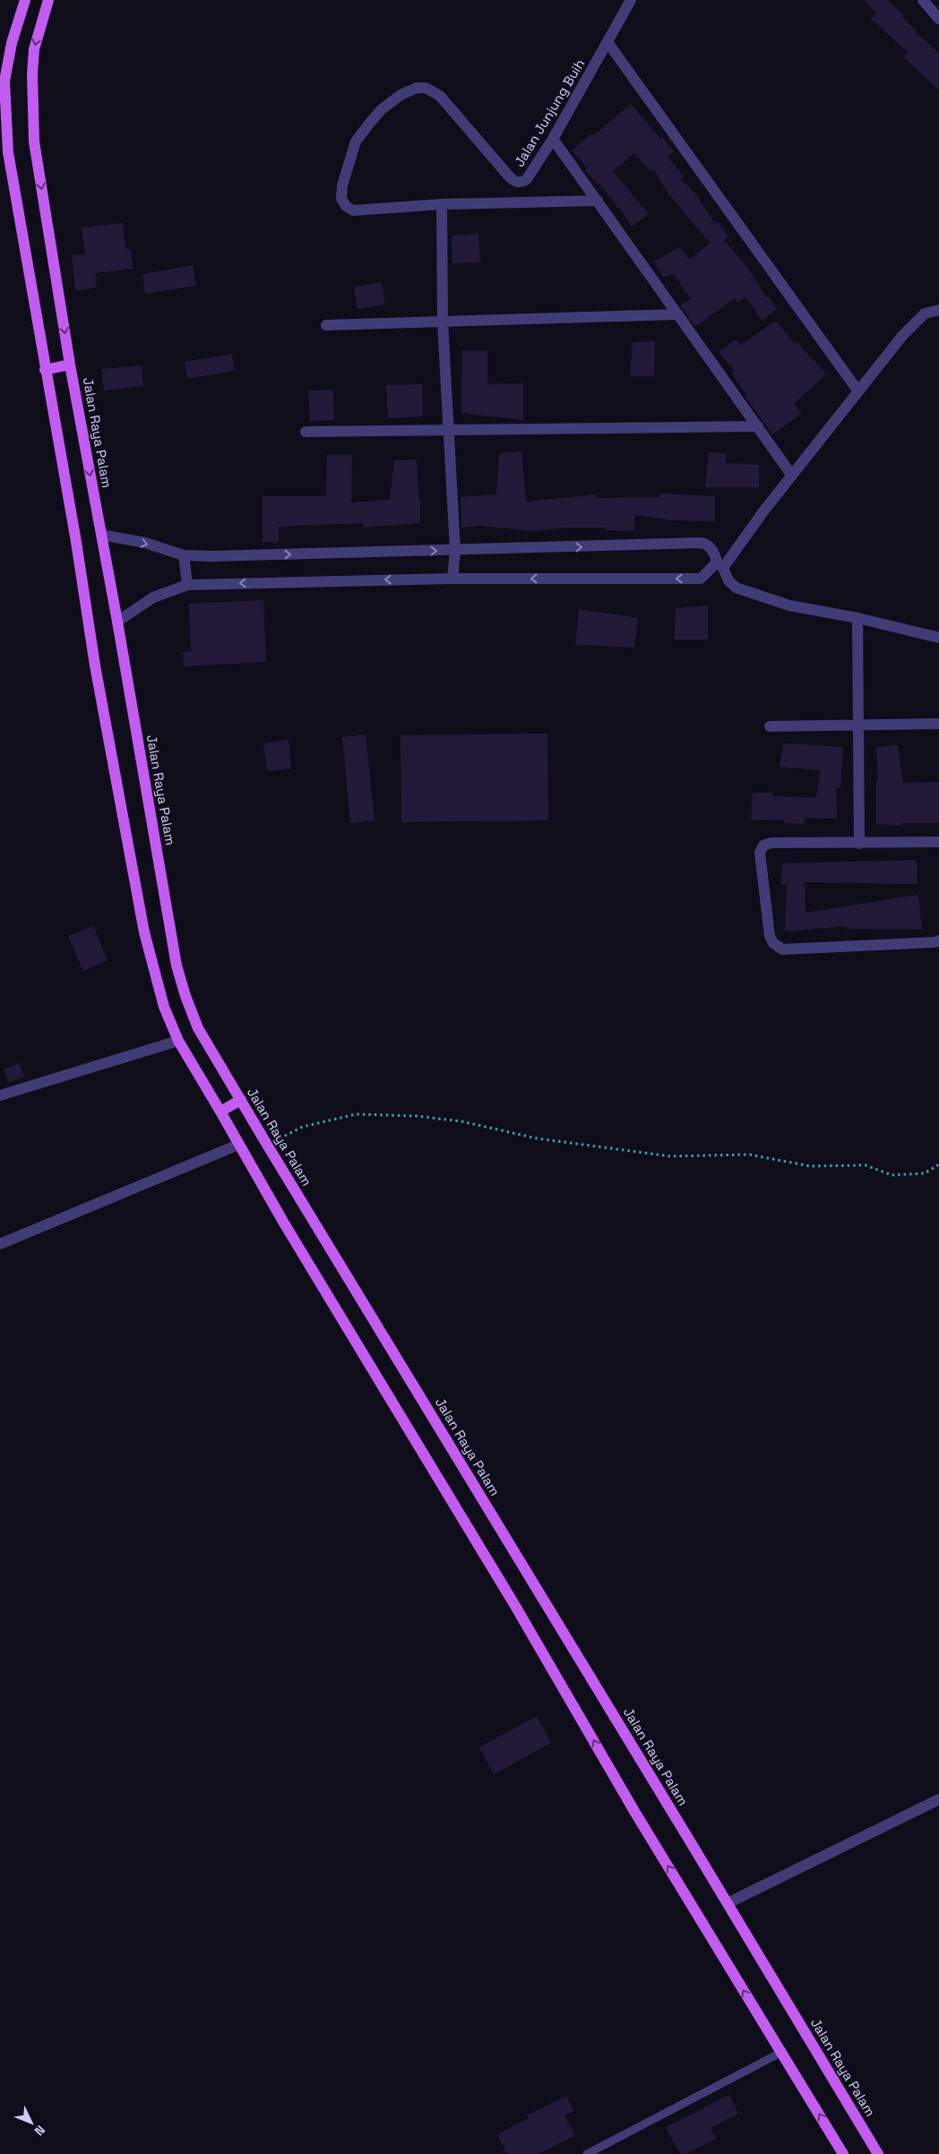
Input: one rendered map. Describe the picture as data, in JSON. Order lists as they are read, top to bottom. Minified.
{"streets":{"main road":["Jalan Raya Palam"],"street":["Jalan Junjung Buih"]},"north":"bottom right"}
